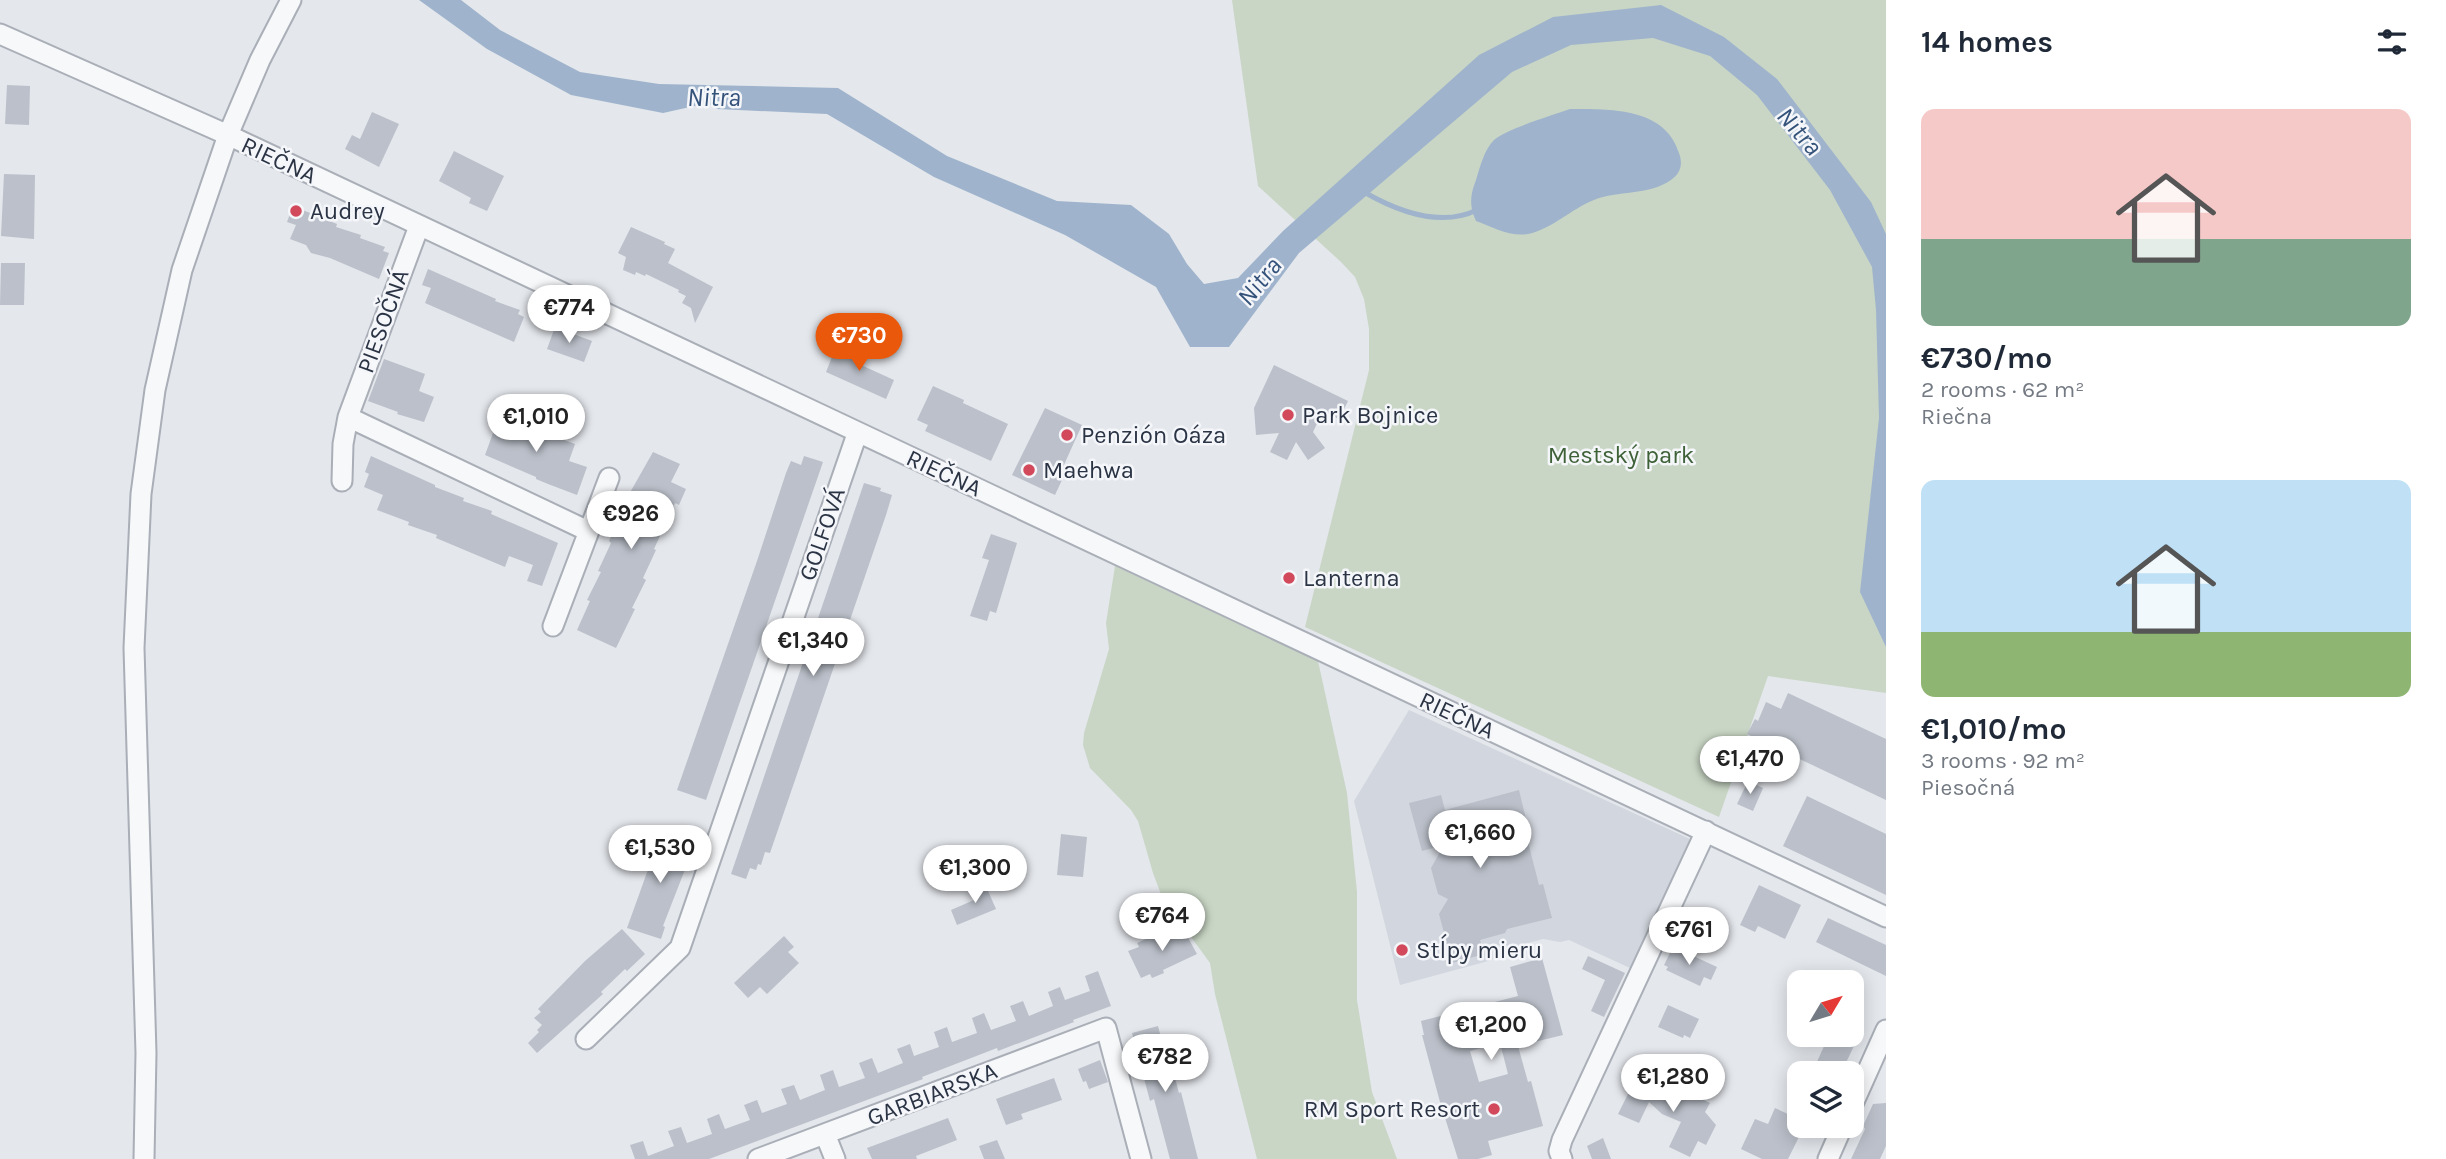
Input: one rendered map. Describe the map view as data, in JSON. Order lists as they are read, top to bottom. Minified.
{"streets":{"street":["RIEČNA","PIESOČNÁ","GOLFOVÁ","GARBIARSKA"]},"crossings":[["RIEČNA","PIESOČNÁ"],["RIEČNA","GOLFOVÁ"]],"water":["Nitra"],"parks":["Mestský park"],"places":["Audrey","Park Bojnice","Penzión Oáza","Maehwa","Lanterna","Stĺpy mieru","RM Sport Resort"],"north":"top right","page":{"heading":"14 homes","list":[{"name":"€730/mo","note":"2 rooms · 62 m² · Riečna"},{"name":"€1,010/mo","note":"3 rooms · 92 m² · Piesočná"}],"price":["€774","€730","€1,010","€926","€1,340","€1,470","€1,660","€1,530","€1,300","€764","€761","€1,200","€782","€1,280"]}}
